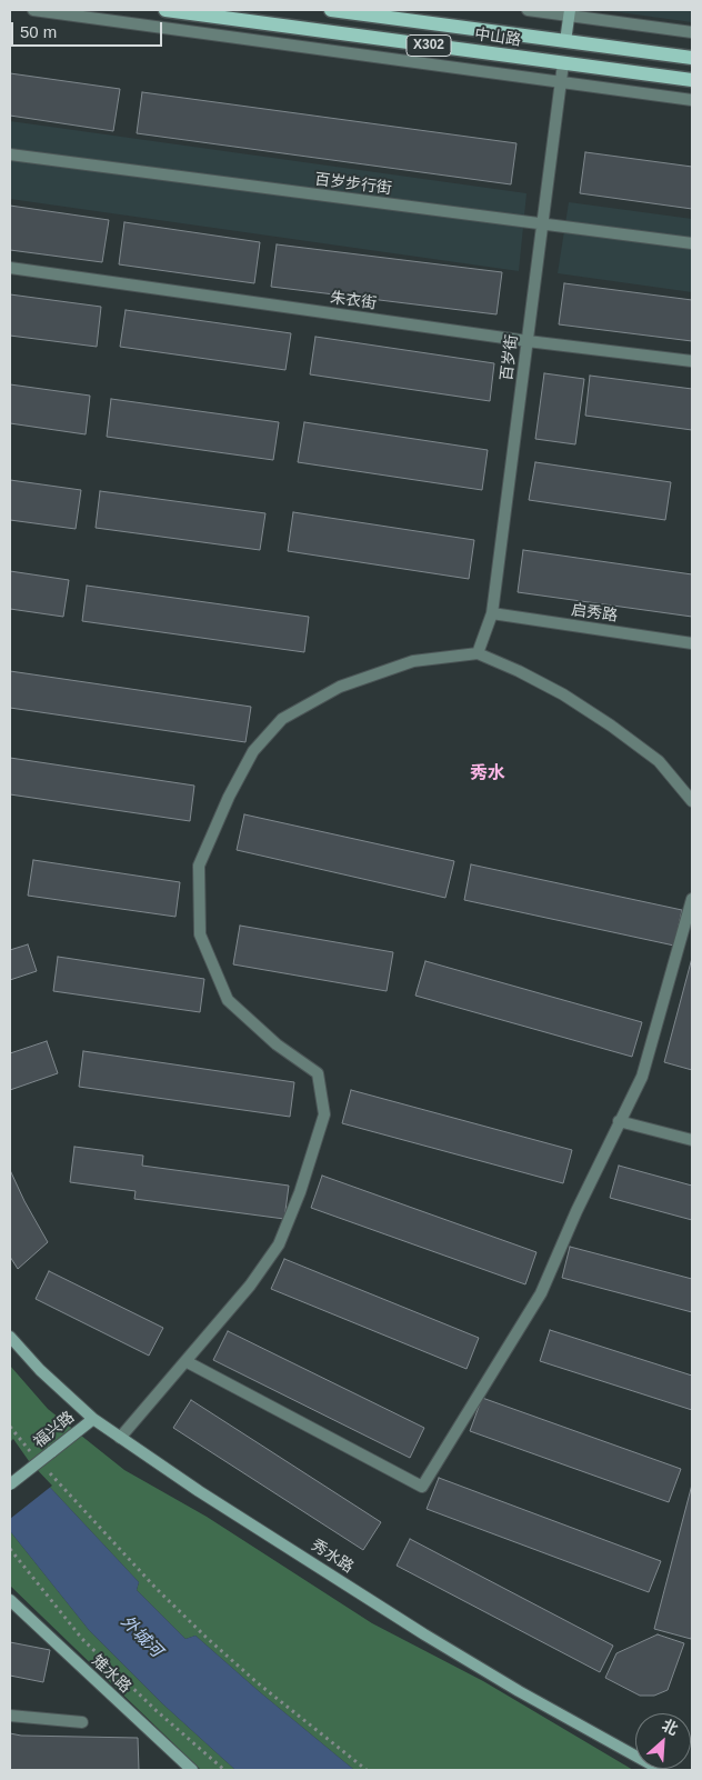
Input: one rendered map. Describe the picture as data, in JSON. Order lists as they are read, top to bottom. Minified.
{"streets":{"main road":["中山路","X302"],"street":["百岁步行街","朱衣街","百岁街","启秀路","福兴路","秀水路","雉水路"]},"crossings":[["中山路","百岁街"],["百岁步行街","百岁街"],["朱衣街","百岁街"],["百岁街","启秀路"],["福兴路","秀水路"]],"districts":["秀水"],"water":["外城河"],"scale_bar":"50 m","north":"top right"}
